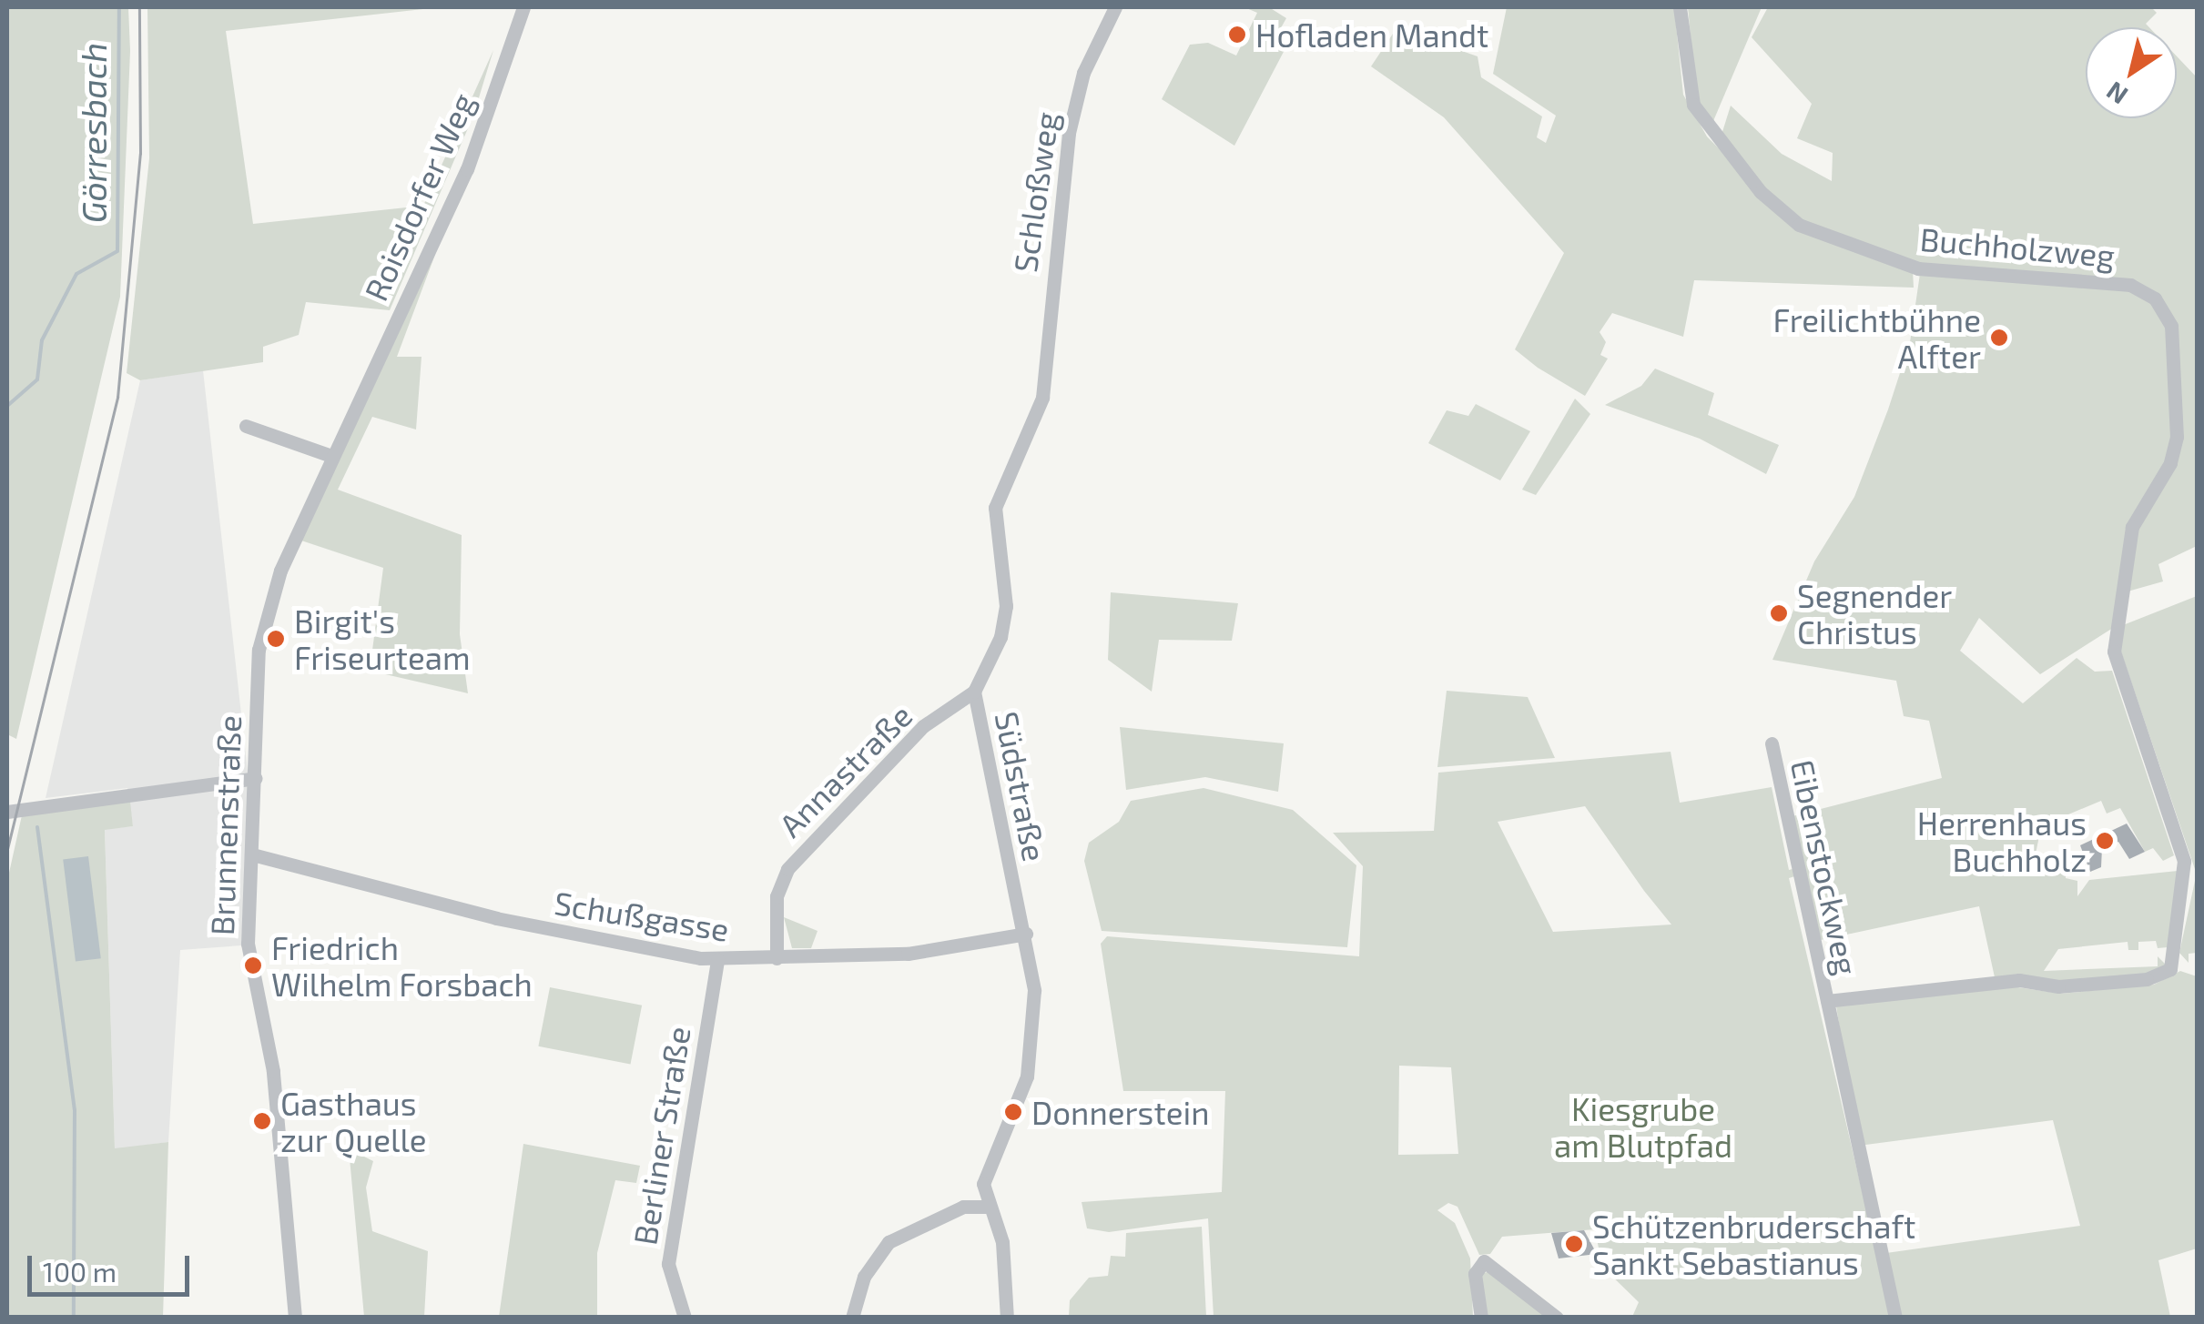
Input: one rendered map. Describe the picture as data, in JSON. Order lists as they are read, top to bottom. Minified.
{"streets":{"street":["Schloßweg","Roisdorfer Weg","Buchholzweg","Annastraße","Südstraße","Brunnenstraße","Eibenstockweg","Schußgasse","Berliner Straße"]},"crossings":[["Schloßweg","Südstraße"],["Roisdorfer Weg","Brunnenstraße"],["Buchholzweg","Eibenstockweg"],["Annastraße","Südstraße"],["Annastraße","Schußgasse"],["Südstraße","Schußgasse"],["Brunnenstraße","Schußgasse"],["Schußgasse","Berliner Straße"]],"water":["Görresbach"],"parks":["Kiesgrube am Blutpfad"],"places":["Hofladen Mandt","Freilichtbühne Alfter","Segnender Christus","Birgit's Friseurteam","Herrenhaus Buchholz","Friedrich Wilhelm Forsbach","Donnerstein","Gasthaus zur Quelle","Schützenbruderschaft Sankt Sebastianus"],"scale_bar":"100 m","north":"bottom left"}
